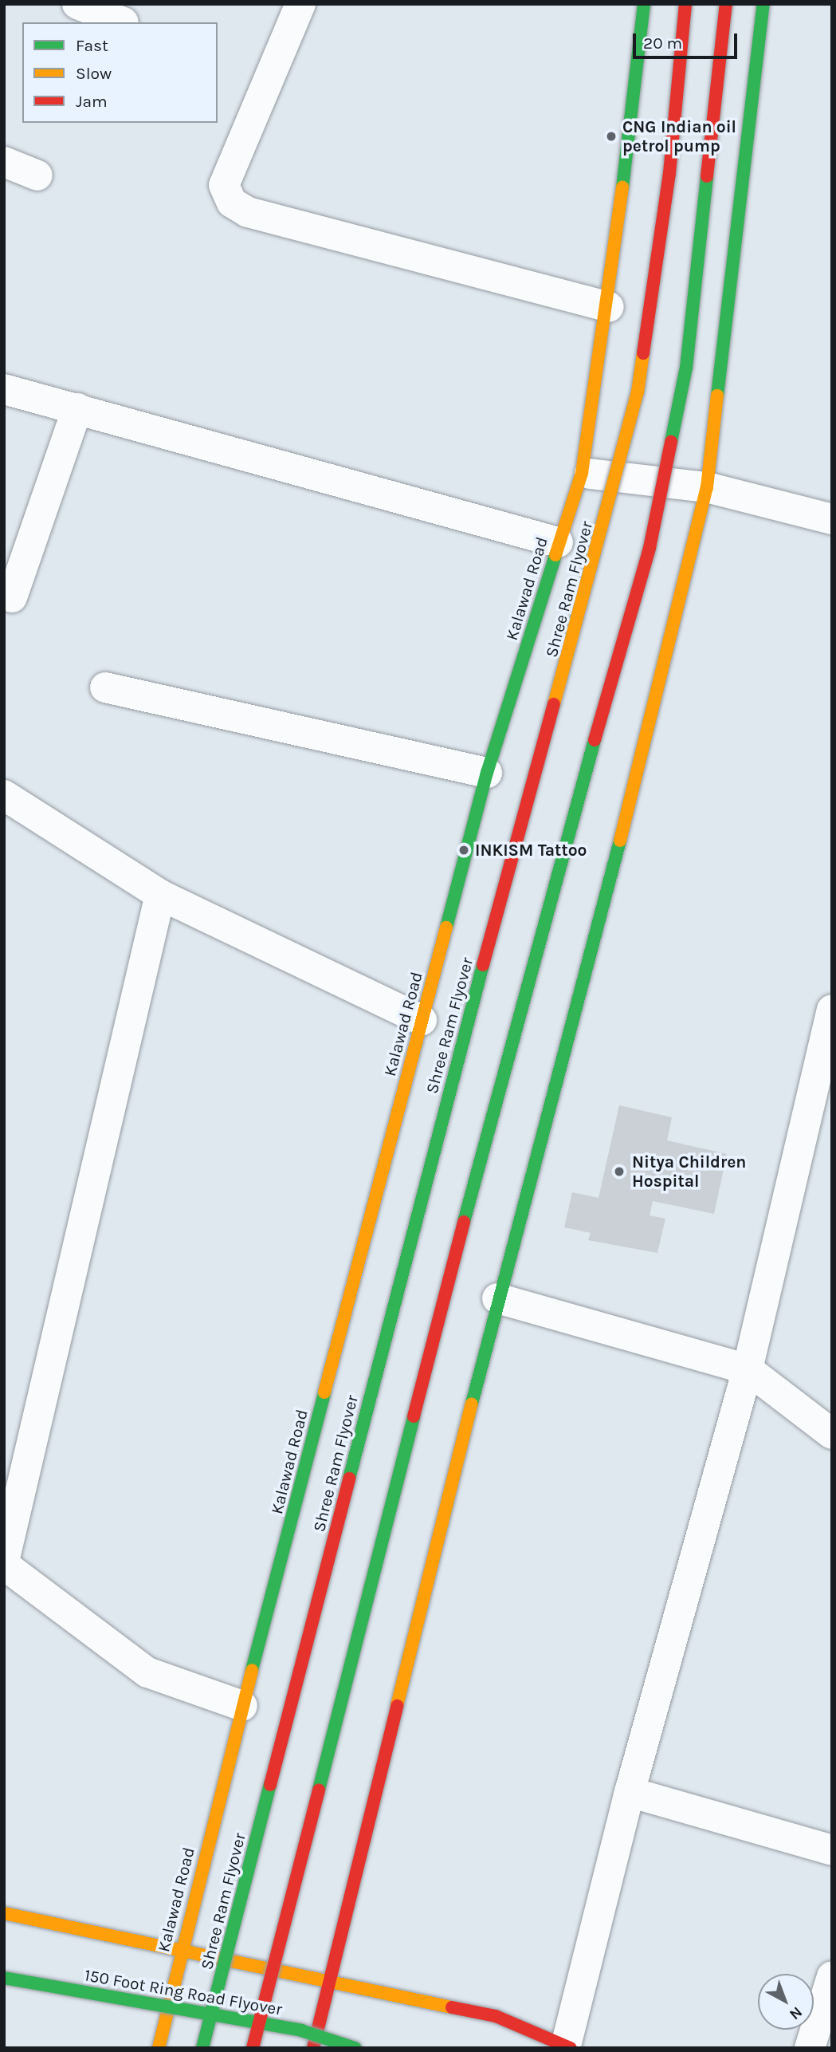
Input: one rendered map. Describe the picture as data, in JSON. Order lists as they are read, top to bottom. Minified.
{"streets":{"main road":["Kalawad Road","Shree Ram Flyover","150 Foot Ring Road Flyover"]},"places":["CNG Indian oil petrol pump","INKISM Tattoo","Nitya Children Hospital"],"legend":["Fast","Slow","Jam"],"scale_bar":"20 m","north":"bottom right"}
